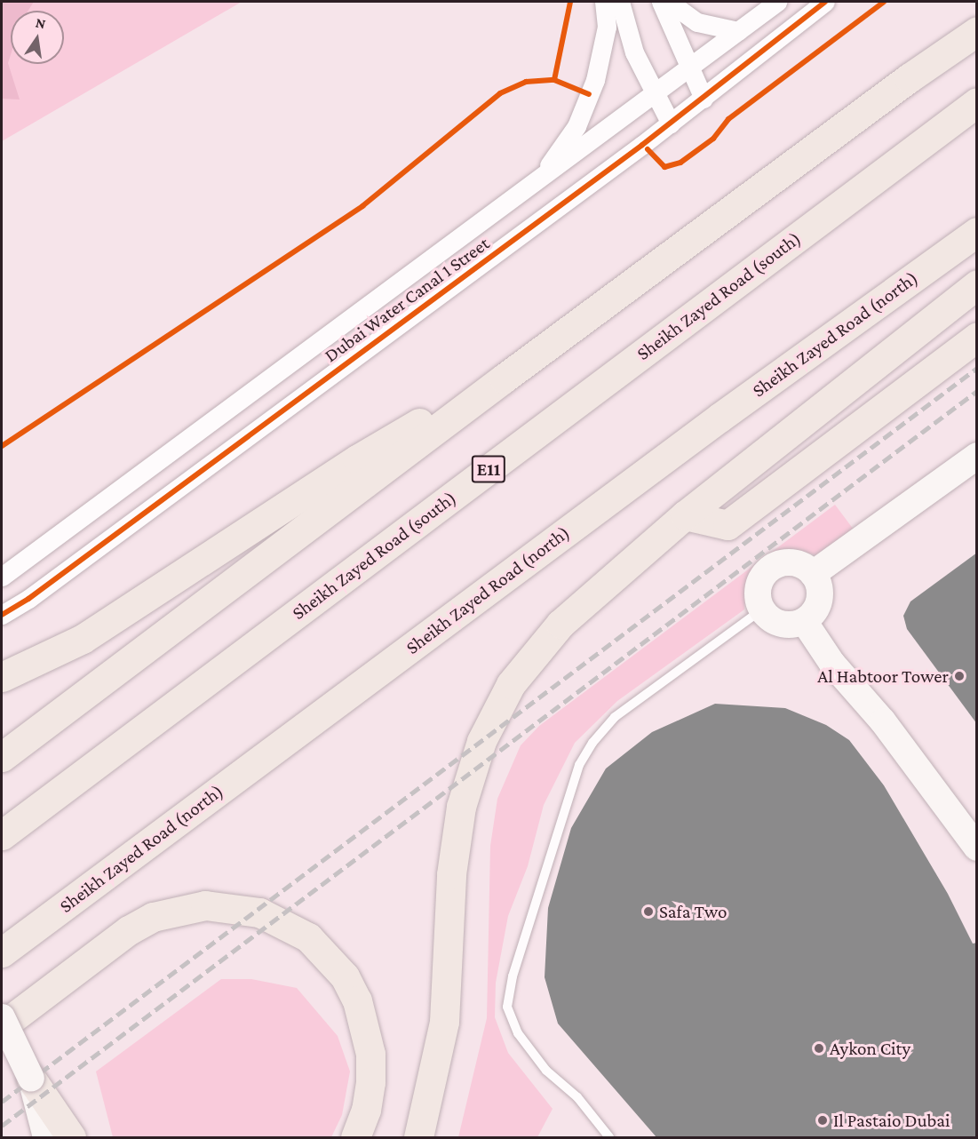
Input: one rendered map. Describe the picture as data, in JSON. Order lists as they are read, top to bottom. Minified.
{"streets":{"highway":["Sheikh Zayed Road (south)","Sheikh Zayed Road (north)","E11"],"street":["Dubai Water Canal 1 Street"]},"places":["Al Habtoor Tower","Safa Two","Aykon City","Il Pastaio Dubai"],"north":"top"}
